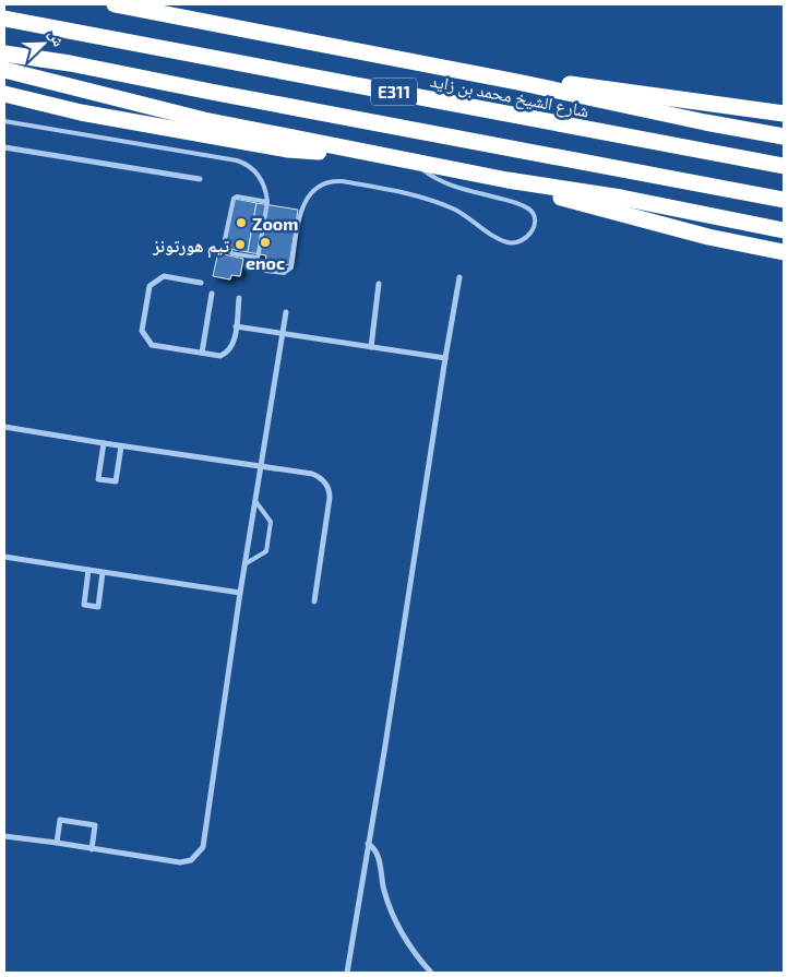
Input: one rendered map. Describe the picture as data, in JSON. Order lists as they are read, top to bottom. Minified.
{"streets":{"highway":["E311","شارع الشيخ محمد بن زايد"]},"places":["Zoom","enoc","تيم هورتونز"],"north":"top right"}
